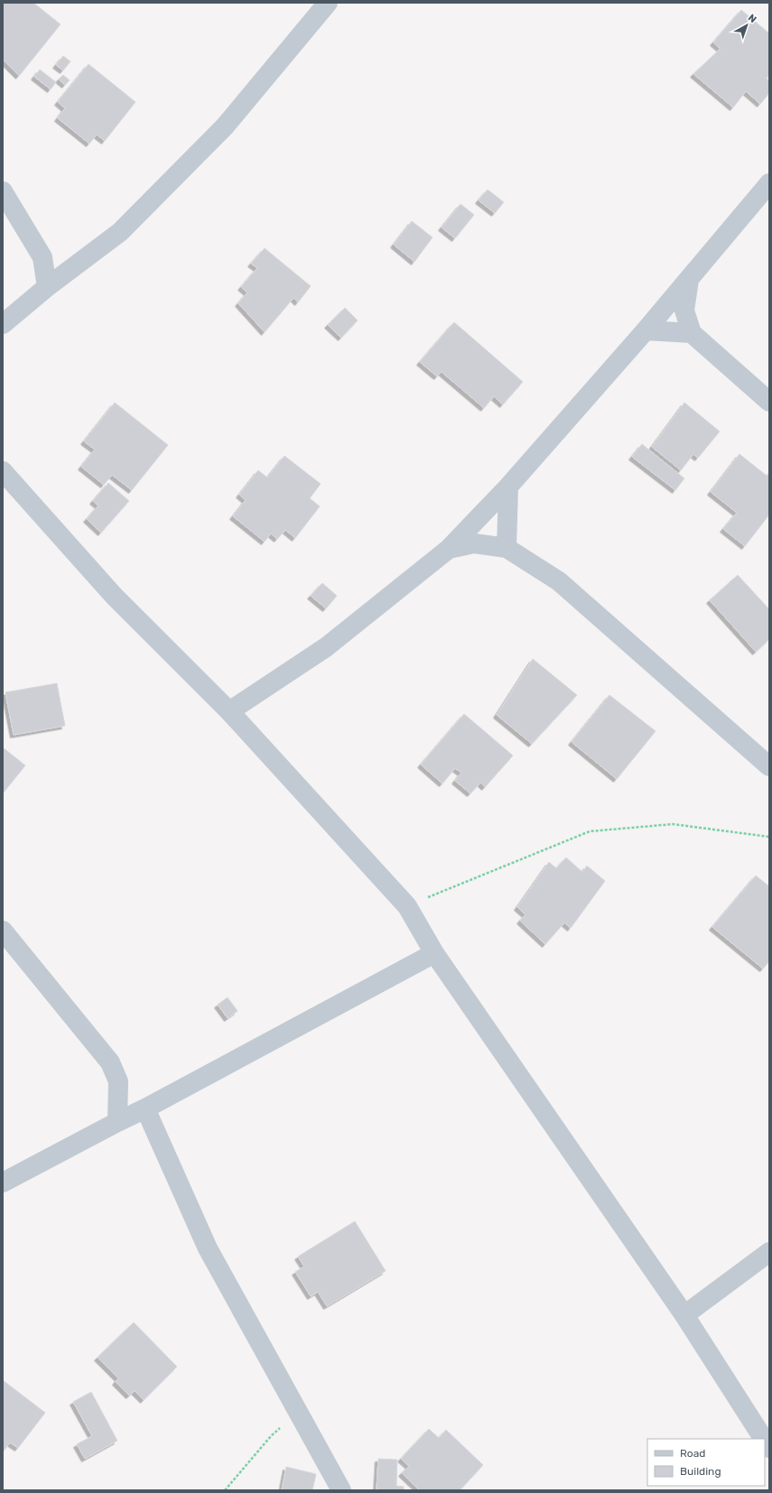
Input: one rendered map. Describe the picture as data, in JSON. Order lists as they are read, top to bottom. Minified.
{"legend":["Road","Building"],"north":"top right"}
